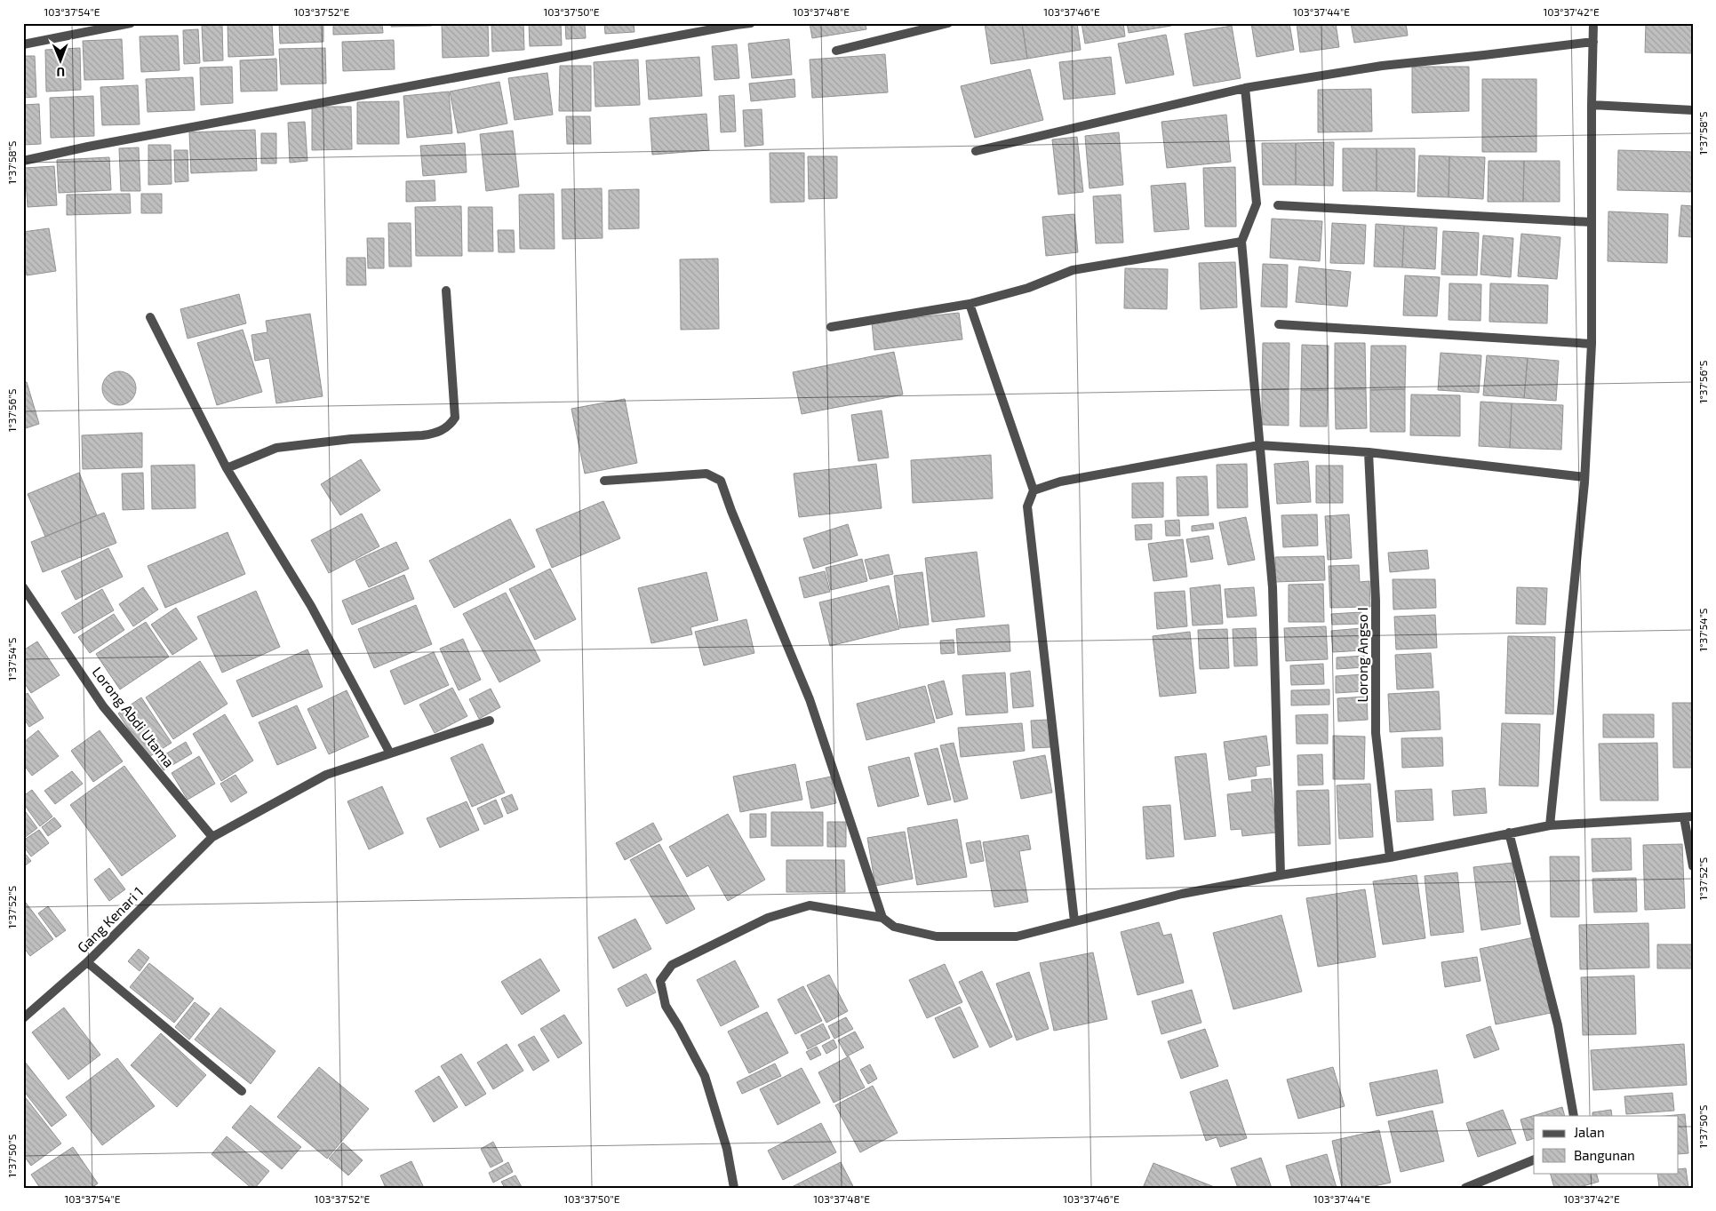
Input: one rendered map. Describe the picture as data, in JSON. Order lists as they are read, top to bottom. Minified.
{"streets":{"street":["Lorong Angso I","Lorong Abdi Utama","Gang Kenari 1"]},"crossings":[["Lorong Abdi Utama","Gang Kenari 1"]],"legend":["Jalan","Bangunan"],"north":"bottom","coordinates":["103°37'54\"E","103°37'52\"E","103°37'50\"E","103°37'48\"E","103°37'46\"E","103°37'44\"E","103°37'42\"E","1°37'58\"S","1°37'56\"S","1°37'54\"S","1°37'52\"S","1°37'50\"S"]}
